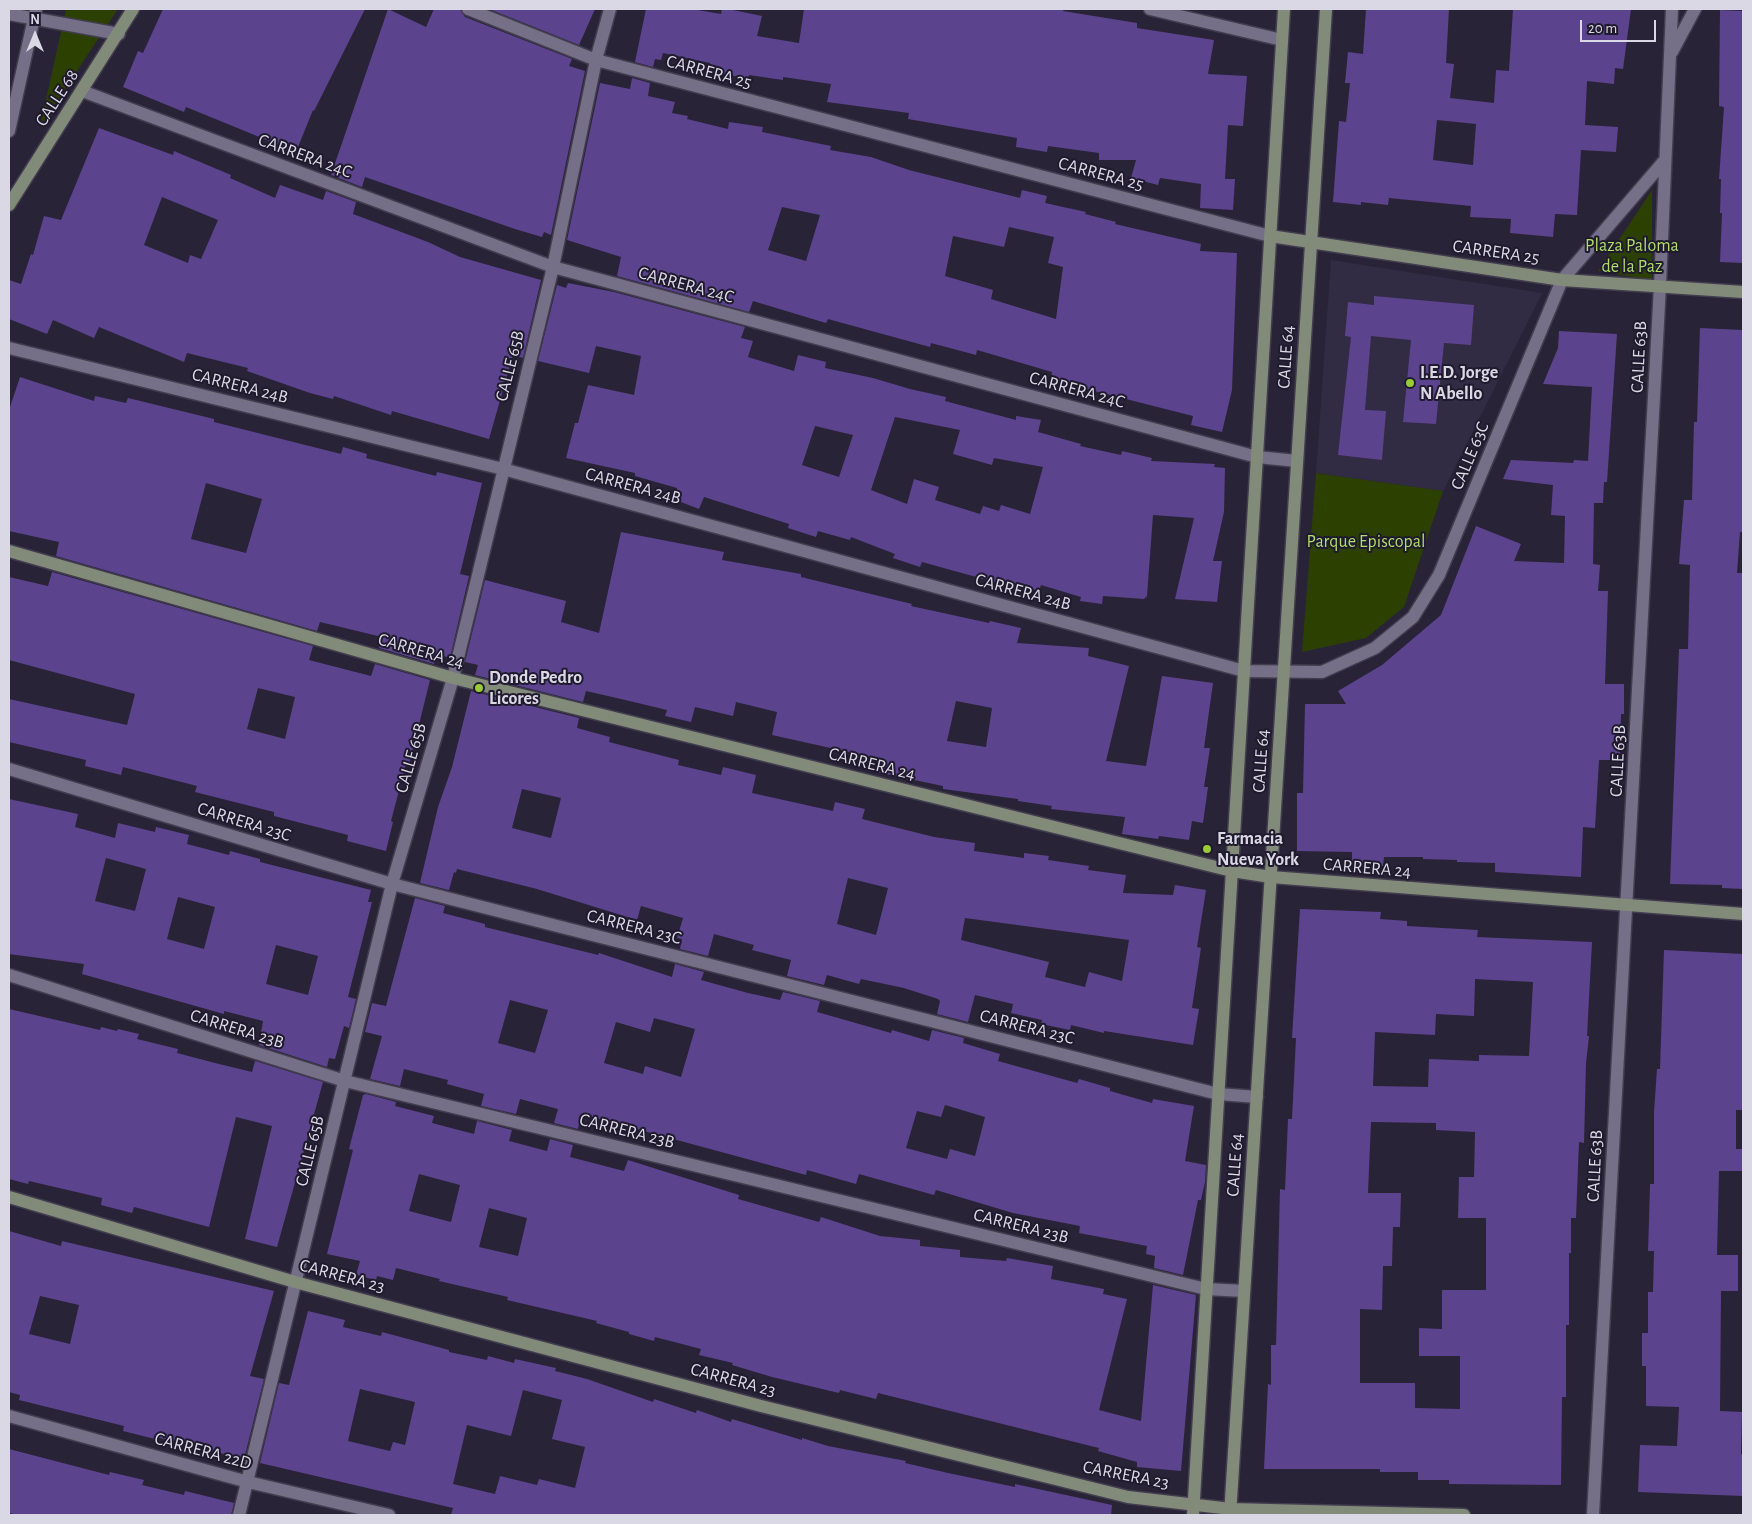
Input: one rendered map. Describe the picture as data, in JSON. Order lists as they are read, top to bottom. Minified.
{"streets":{"street":["CARRERA 25","CALLE 68","CARRERA 24C","CALLE 64","CALLE 63B","CALLE 65B","CARRERA 24B","CALLE 63C","CARRERA 24","CARRERA 23C","CARRERA 23B","CARRERA 23","CARRERA 22D"]},"crossings":[["CARRERA 25","CALLE 64"],["CARRERA 25","CALLE 63B"],["CARRERA 25","CALLE 65B"],["CARRERA 25","CALLE 63C"],["CALLE 68","CARRERA 24C"],["CARRERA 24C","CALLE 64"],["CARRERA 24C","CALLE 65B"],["CALLE 64","CARRERA 24B"],["CALLE 64","CALLE 63C"],["CALLE 64","CARRERA 24"],["CALLE 64","CARRERA 23C"],["CALLE 64","CARRERA 23B"],["CALLE 64","CARRERA 23"],["CALLE 63B","CALLE 63C"],["CALLE 63B","CARRERA 24"],["CALLE 65B","CARRERA 24B"],["CALLE 65B","CARRERA 24"],["CALLE 65B","CARRERA 23C"],["CALLE 65B","CARRERA 23B"],["CALLE 65B","CARRERA 23"],["CALLE 65B","CARRERA 22D"],["CARRERA 24B","CALLE 63C"]],"parks":["Plaza Paloma de la Paz","Parque Episcopal"],"places":["I.E.D. Jorge N Abello","Donde Pedro Licores","Farmacia Nueva York"],"scale_bar":"20 m","north":"top"}
